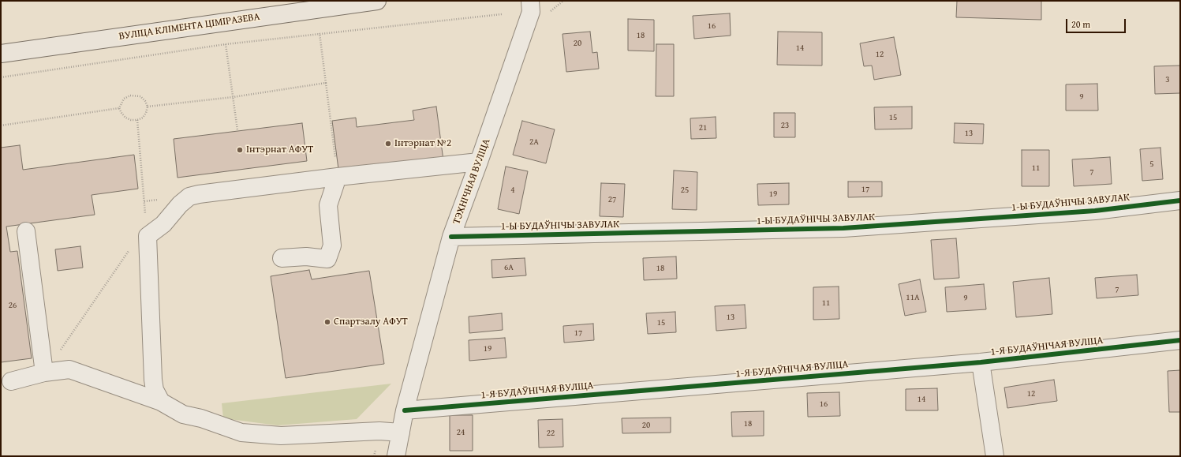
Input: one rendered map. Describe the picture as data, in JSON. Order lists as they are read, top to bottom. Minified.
{"streets":{"main road":["ВУЛІЦА КЛІМЕНТА ЦІМІРАЗЕВА"],"street":["ТЭХНІЧНАЯ ВУЛІЦА","1-Ы БУДАЎНІЧЫ ЗАВУЛАК","1-Я БУДАЎНІЧАЯ ВУЛІЦА"]},"crossings":[["ТЭХНІЧНАЯ ВУЛІЦА","1-Ы БУДАЎНІЧЫ ЗАВУЛАК"],["ТЭХНІЧНАЯ ВУЛІЦА","1-Я БУДАЎНІЧАЯ ВУЛІЦА"]],"places":["Інтэрнат №2","Інтэрнат АФУТ","Спартзалу АФУТ"],"house_numbers":["16","18","20","14","12","3","9","15","23","21","13","2А","5","11","7","17","4","25","19","27","6А","18","7","11А","9","11","26","13","15","17","19","12","14","16","18","20","24","22"],"scale_bar":"20 m"}
